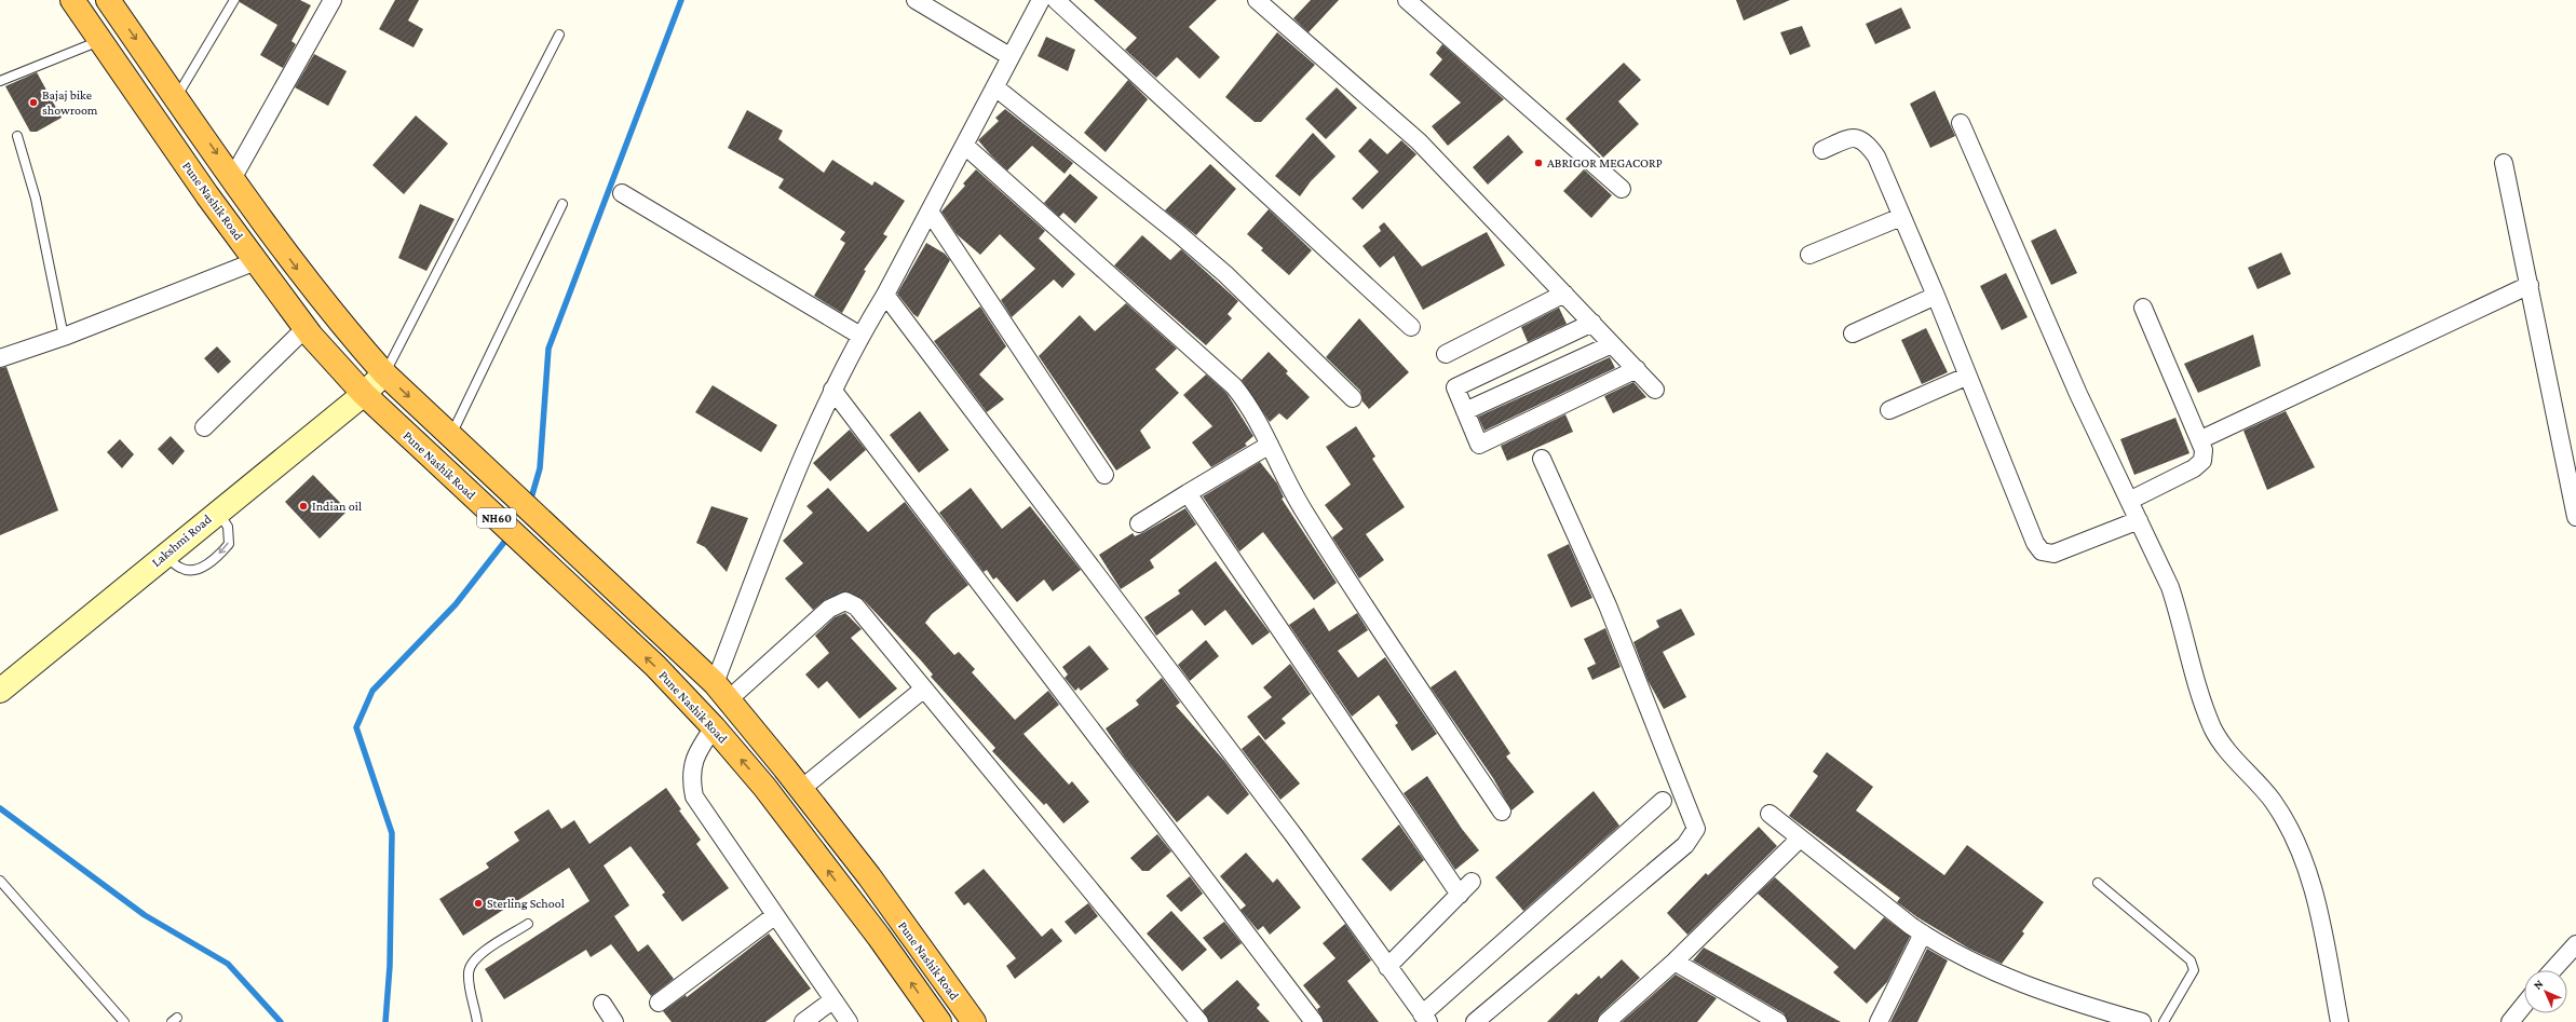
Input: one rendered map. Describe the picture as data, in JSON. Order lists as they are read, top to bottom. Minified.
{"streets":{"highway":["Pune Nashik Road","NH60"],"main road":["Lakshmi Road"]},"crossings":[["Pune Nashik Road","Lakshmi Road"]],"places":["Bajaj bike showroom","ABRIGOR MEGACORP","Indian oil","Sterling School"],"north":"top left"}
